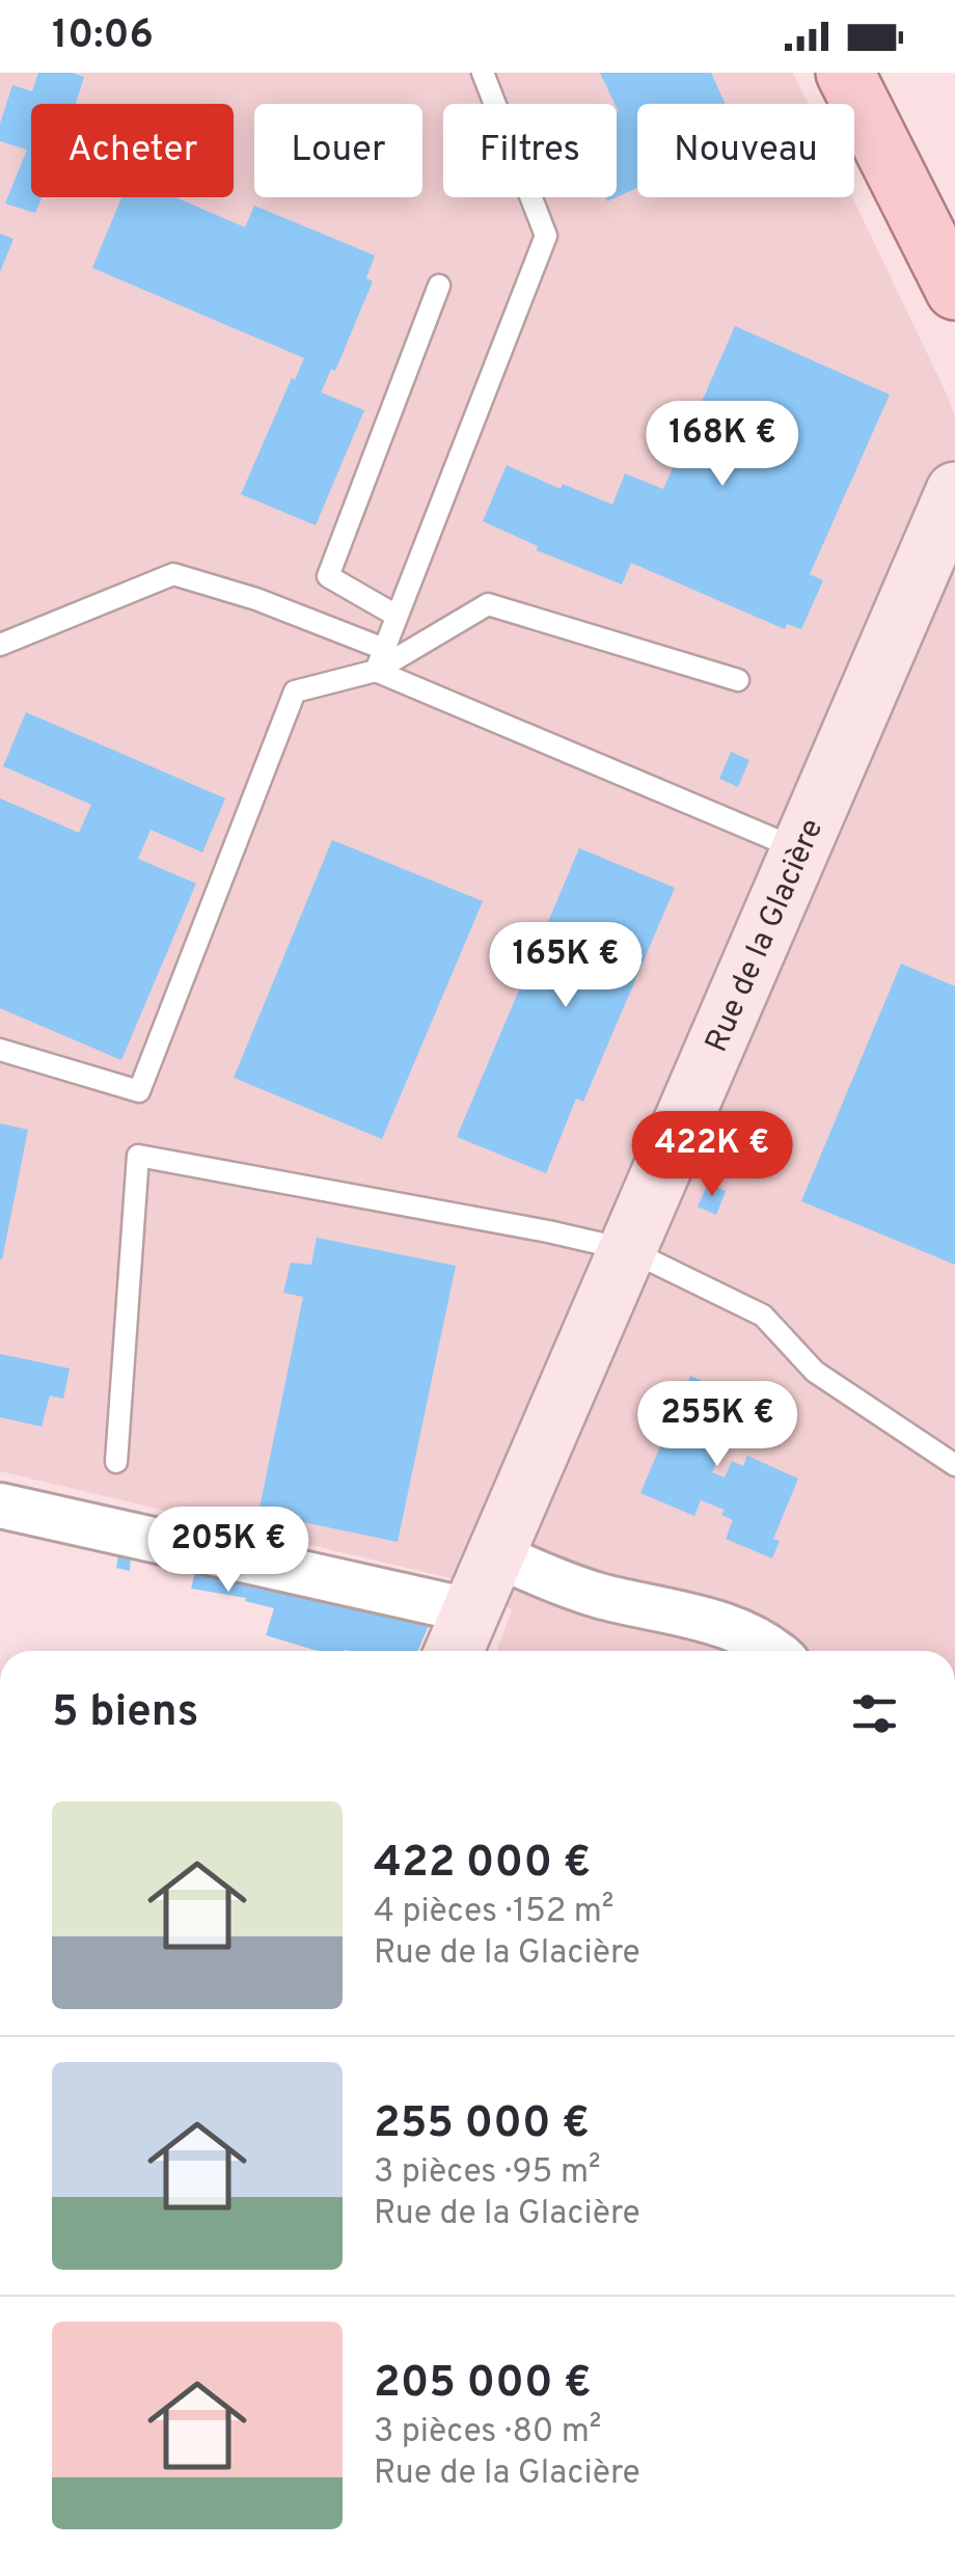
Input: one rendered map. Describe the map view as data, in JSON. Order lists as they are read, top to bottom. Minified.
{"streets":{"street":["Rue de la Glacière"]},"page":{"status":"10:06","chip":["Acheter","Louer","Filtres","Nouveau"],"price":["168K €","165K €","422K €","255K €","205K €"],"heading":"5 biens","list":[{"name":"422 000 €","note":"4 pièces · 152 m² · Rue de la Glacière"},{"name":"255 000 €","note":"3 pièces · 95 m² · Rue de la Glacière"},{"name":"205 000 €","note":"3 pièces · 80 m² · Rue de la Glacière"}]}}
